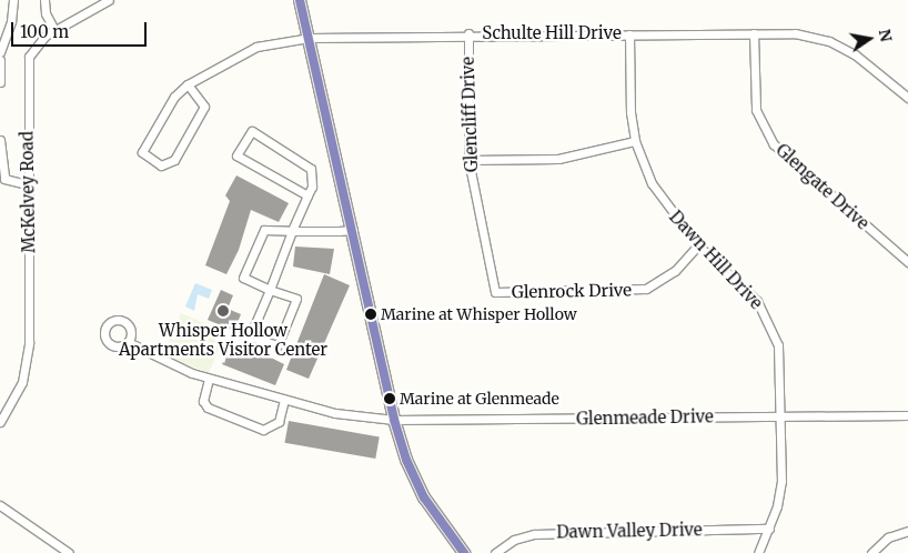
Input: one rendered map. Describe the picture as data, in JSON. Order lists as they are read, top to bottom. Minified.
{"streets":{"street":["Schulte Hill Drive","Glencliff Drive","Glengate Drive","McKelvey Road","Dawn Hill Drive","Glenrock Drive","Glenmeade Drive","Dawn Valley Drive"]},"crossings":[["Schulte Hill Drive","Glencliff Drive"],["Schulte Hill Drive","Glengate Drive"],["Schulte Hill Drive","Dawn Hill Drive"],["Glencliff Drive","Glenrock Drive"],["Dawn Hill Drive","Glenrock Drive"],["Dawn Hill Drive","Glenmeade Drive"],["Dawn Hill Drive","Dawn Valley Drive"]],"places":["Whisper Hollow Apartments Visitor Center","Marine at Whisper Hollow","Marine at Glenmeade"],"scale_bar":"100 m","north":"right"}
